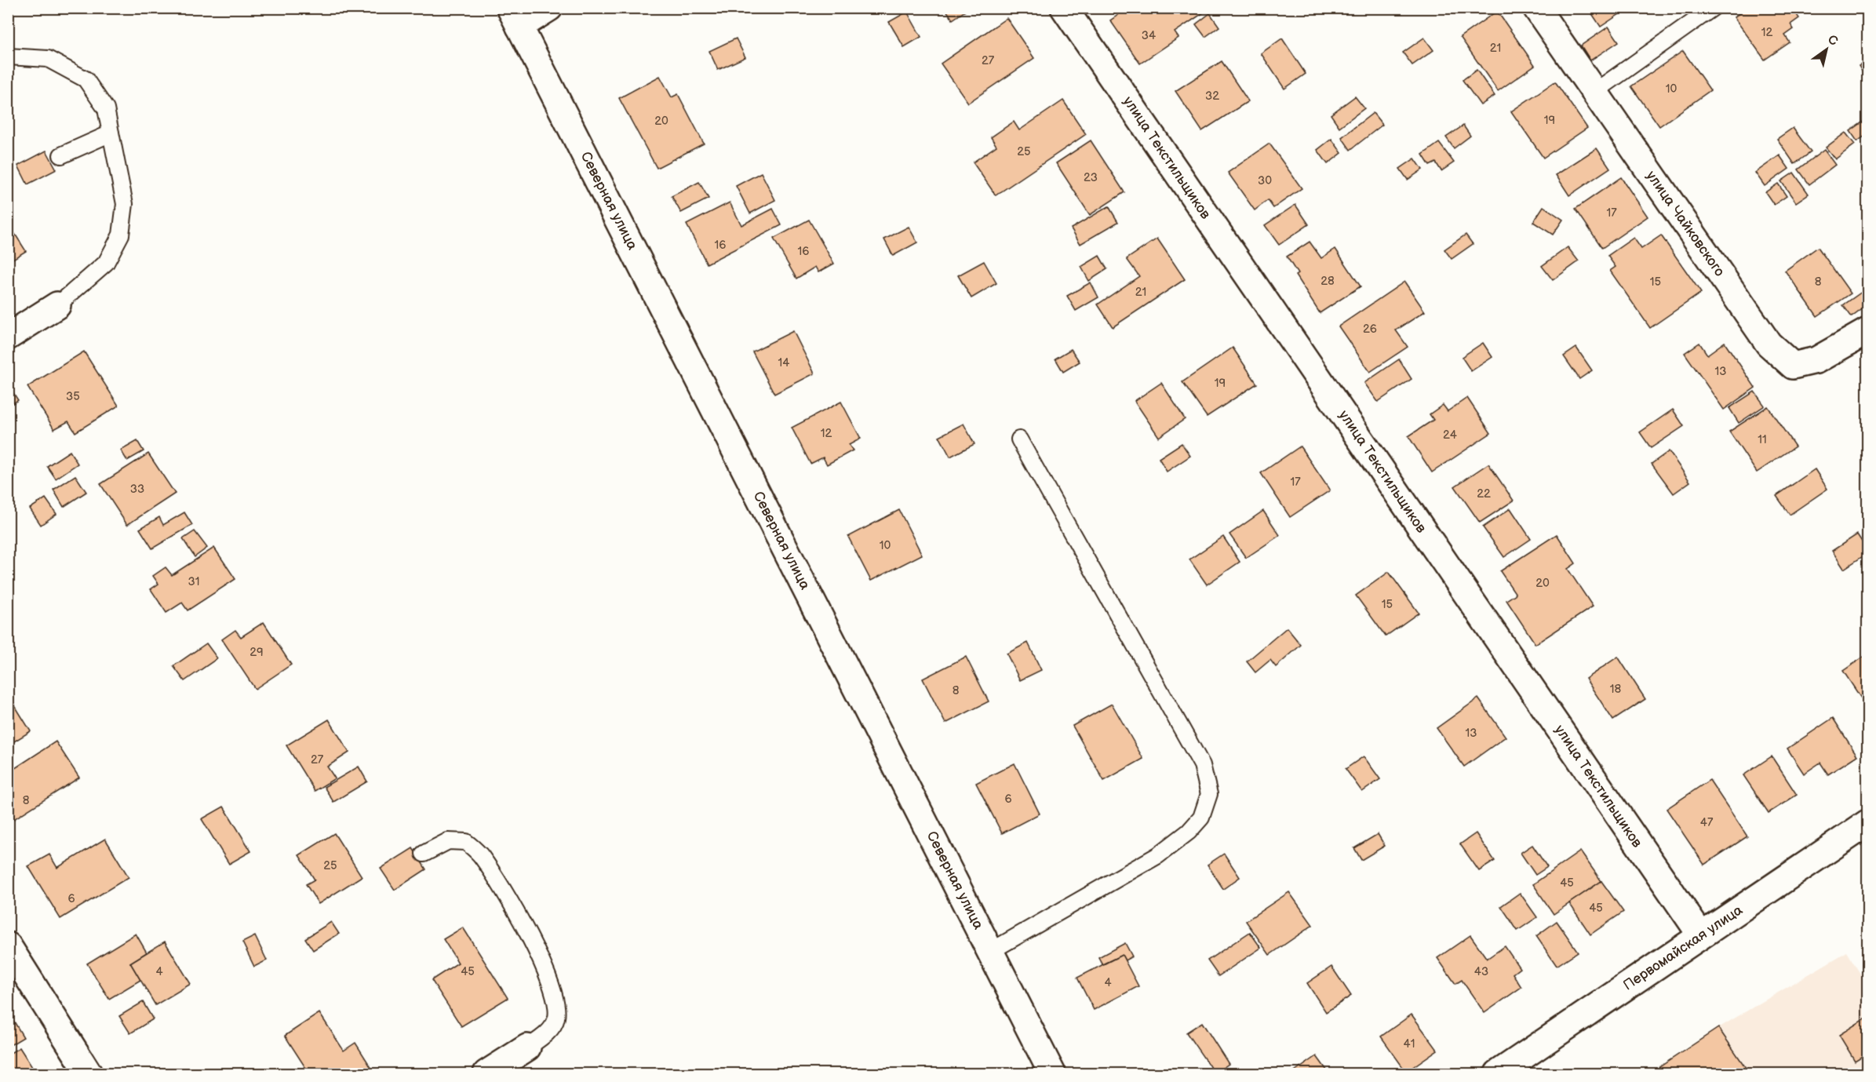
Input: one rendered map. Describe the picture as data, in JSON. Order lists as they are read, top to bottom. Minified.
{"streets":{"street":["улица Текстильщиков","Северная улица","улица Чайковского","Первомайская улица"]},"crossings":[["улица Текстильщиков","Первомайская улица"]],"house_numbers":["12","34","21","27","10","32","19","20","25","23","30","17","16","16","28","15","8","21","26","14","13","19","35","12","24","11","17","33","22","10","31","20","15","29","18","8","13","27","6","8","47","25","45","6","45","4","45","43","4","41"],"north":"top right"}
